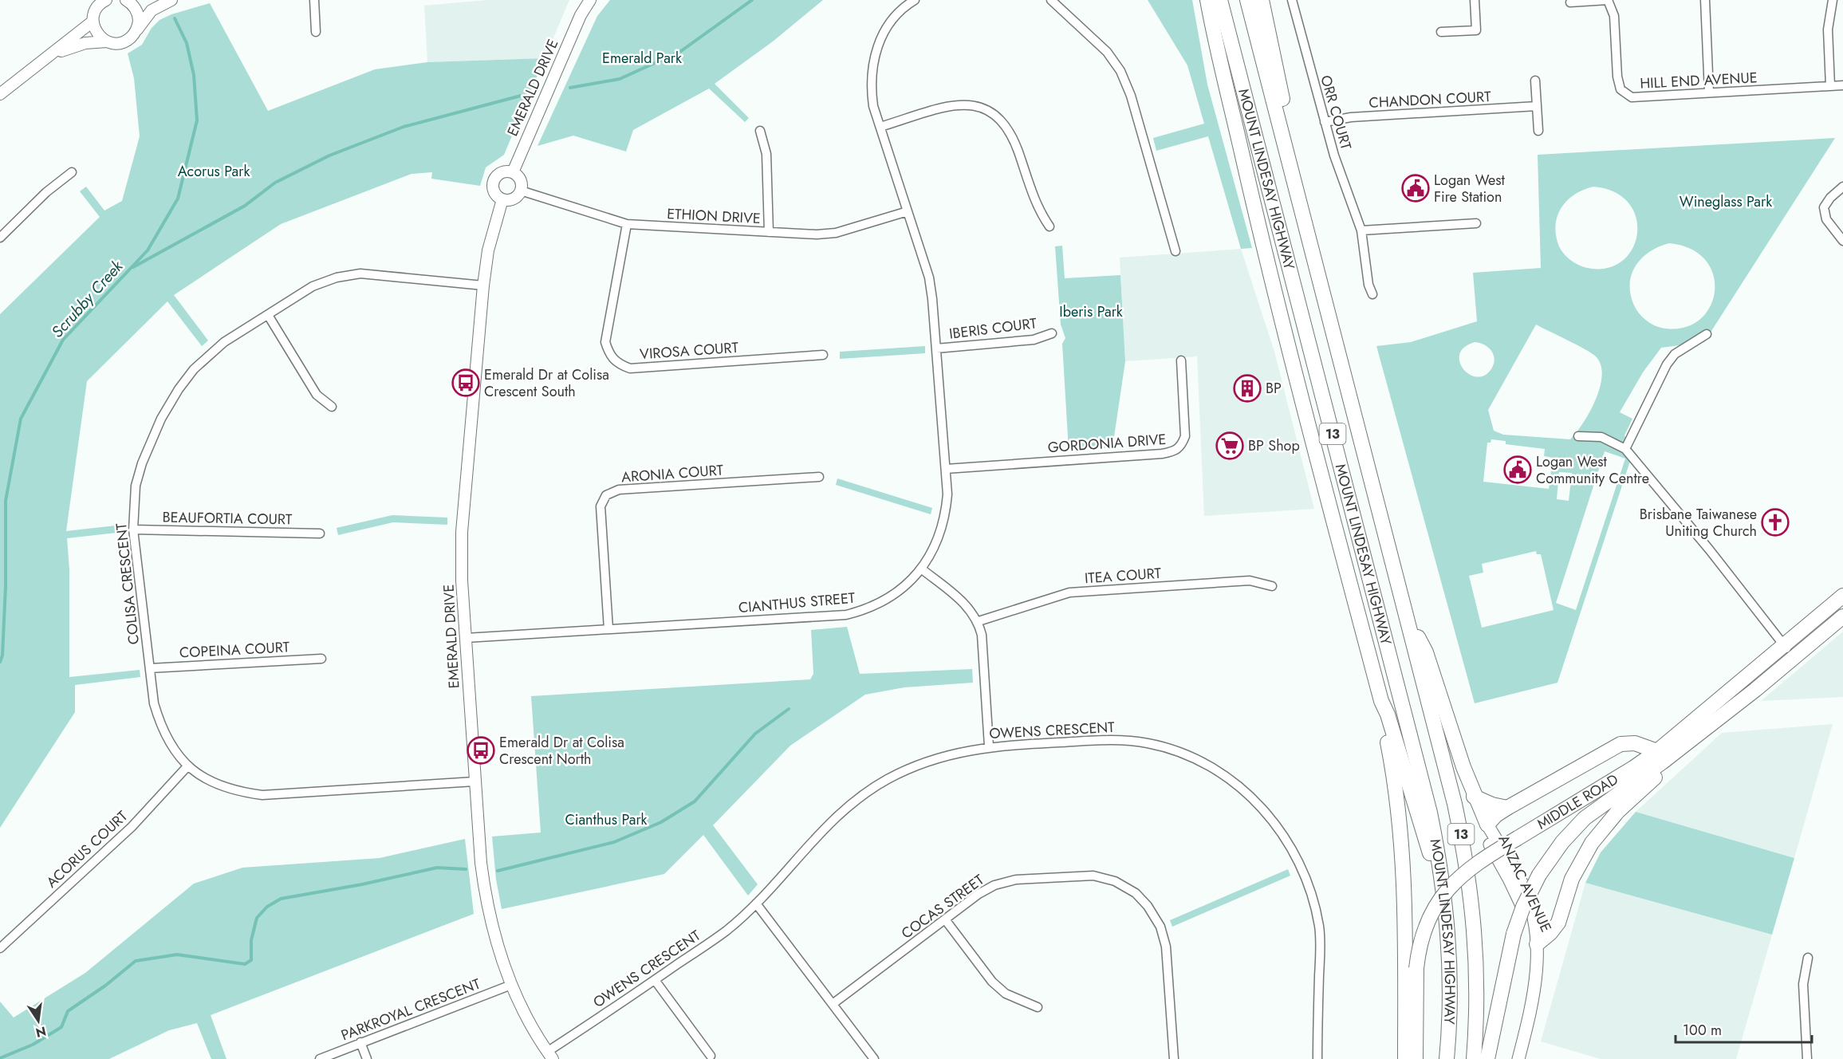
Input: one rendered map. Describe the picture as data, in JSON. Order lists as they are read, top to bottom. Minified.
{"streets":{"main road":["MOUNT LINDESAY HIGHWAY","13","MIDDLE ROAD","ANZAC AVENUE"],"street":["HILL END AVENUE","EMERALD DRIVE","CHANDON COURT","ORR COURT","ETHION DRIVE","IBERIS COURT","VIROSA COURT","GORDONIA DRIVE","ARONIA COURT","BEAUFORTIA COURT","ITEA COURT","COLISA CRESCENT","CIANTHUS STREET","COPEINA COURT","OWENS CRESCENT","ACORUS COURT","COCAS STREET","PARKROYAL CRESCENT"]},"crossings":[["EMERALD DRIVE","ETHION DRIVE"],["EMERALD DRIVE","COLISA CRESCENT"],["EMERALD DRIVE","CIANTHUS STREET"],["EMERALD DRIVE","OWENS CRESCENT"],["EMERALD DRIVE","PARKROYAL CRESCENT"],["CHANDON COURT","ORR COURT"],["ETHION DRIVE","VIROSA COURT"],["ETHION DRIVE","CIANTHUS STREET"],["IBERIS COURT","CIANTHUS STREET"],["GORDONIA DRIVE","CIANTHUS STREET"],["ARONIA COURT","CIANTHUS STREET"],["BEAUFORTIA COURT","COLISA CRESCENT"],["COLISA CRESCENT","COPEINA COURT"],["COLISA CRESCENT","ACORUS COURT"]],"water":["Scrubby Creek"],"parks":["Emerald Park","Acorus Park","Wineglass Park","Iberis Park","Cianthus Park"],"places":{"public building":["Logan West Fire Station","Logan West Community Centre"],"bus stop":["Emerald Dr at Colisa Crescent South","Emerald Dr at Colisa Crescent North"],"building":["BP"],"supermarket":["BP Shop"],"church":["Brisbane Taiwanese Uniting Church"]},"scale_bar":"100 m","north":"bottom"}
